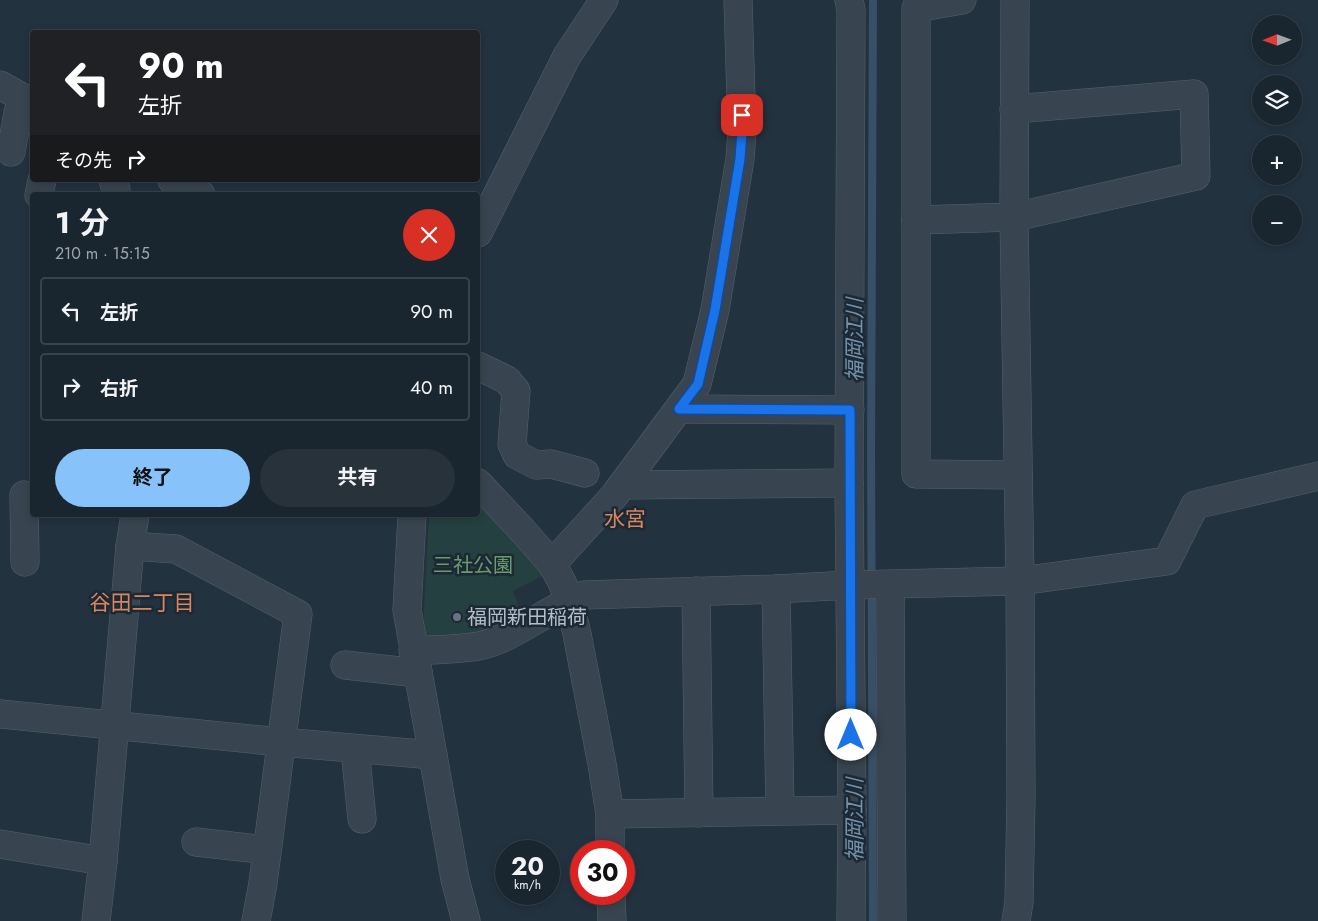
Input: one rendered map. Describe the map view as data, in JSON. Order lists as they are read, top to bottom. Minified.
{"districts":["水宮","谷田二丁目"],"water":["福岡江川"],"parks":["三社公園"],"places":["福岡新田稲荷"],"north":"left","page":{"map_buttons":["+","−"],"turn":["90 m","左折"],"then":"その先","heading":["1 分","210 m · 15:15"],"list":[{"name":"左折","value":"90 m"},{"name":"右折","value":"40 m"}],"buttons":["終了","共有"],"speed":"20 km/h","limit":"30"}}
